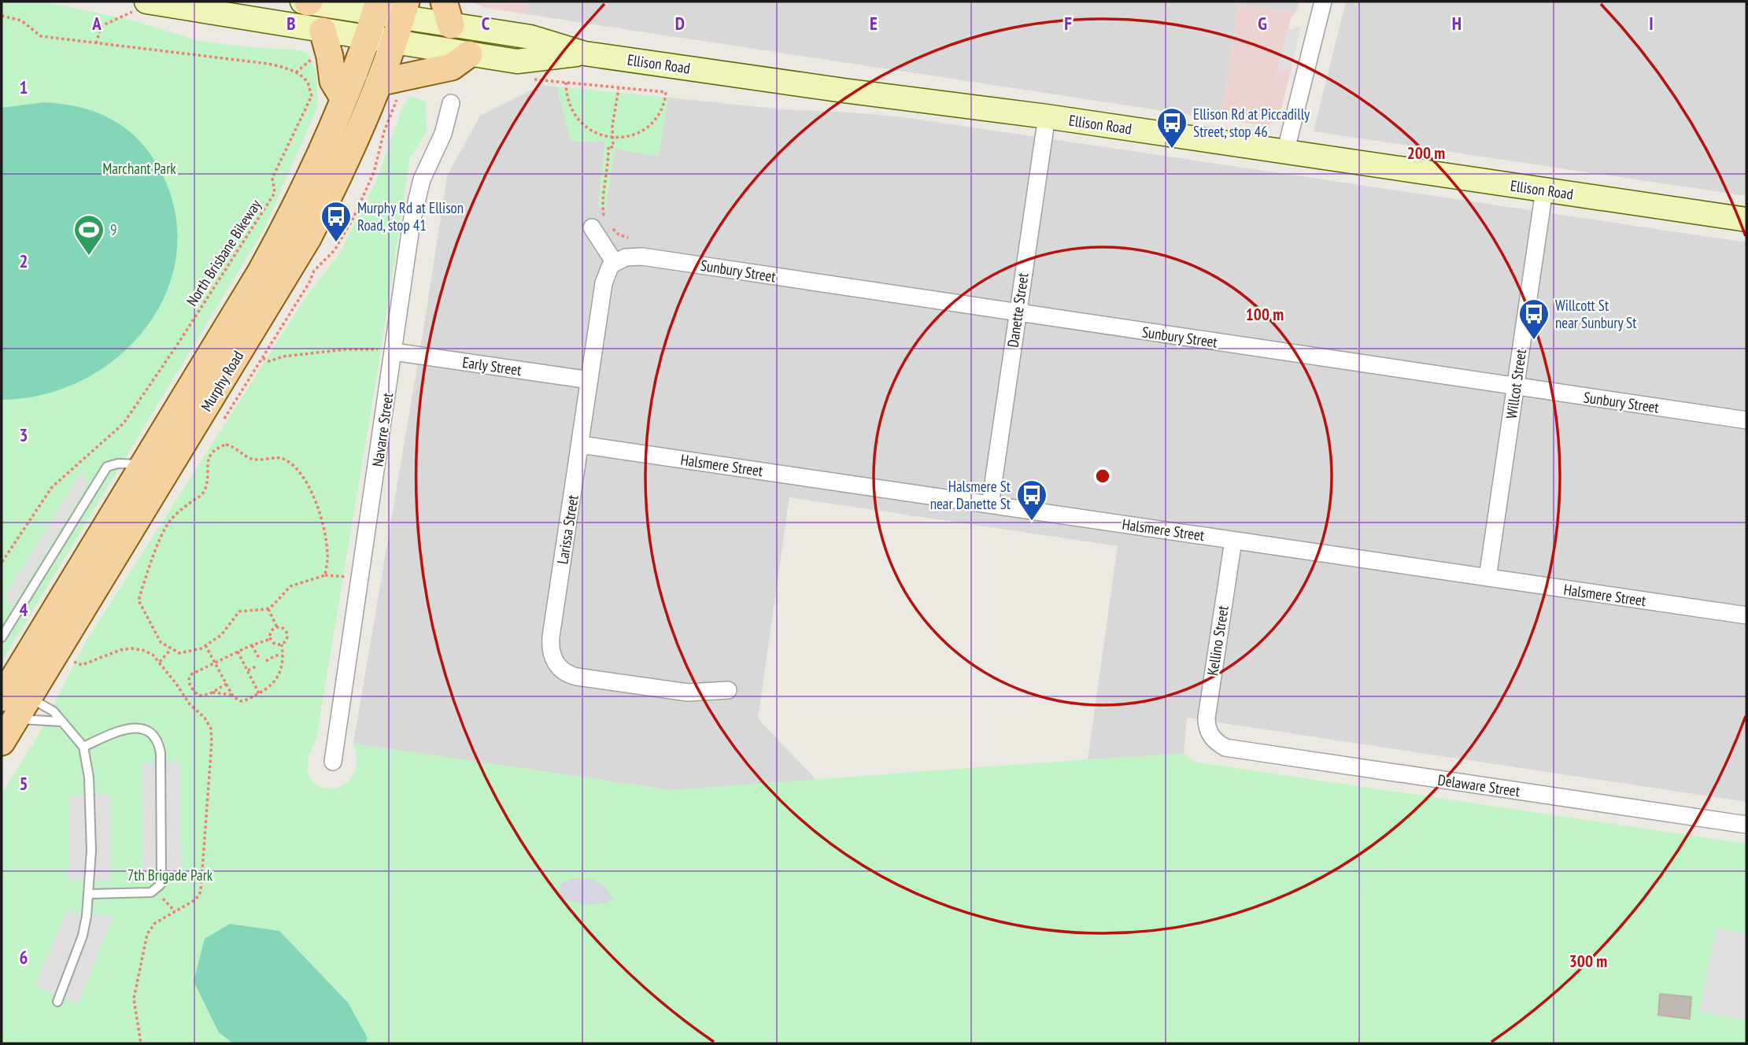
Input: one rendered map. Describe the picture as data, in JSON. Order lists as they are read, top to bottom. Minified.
{"streets":{"main road":["Murphy Road"],"street":["Ellison Road","Sunbury Street","Danette Street","Early Street","Willcot Street","Navarre Street","Halsmere Street","Larissa Street","Kellino Street","Delaware Street"],"path":["North Brisbane Bikeway"]},"crossings":[["Ellison Road","Danette Street"],["Ellison Road","Murphy Road"],["Ellison Road","Willcot Street"],["Sunbury Street","Danette Street"],["Sunbury Street","Willcot Street"],["Sunbury Street","Larissa Street"],["Danette Street","Halsmere Street"],["Early Street","Navarre Street"],["Early Street","Larissa Street"],["Willcot Street","Halsmere Street"],["Halsmere Street","Larissa Street"],["Halsmere Street","Kellino Street"],["Kellino Street","Delaware Street"]],"parks":["Marchant Park","7th Brigade Park"],"places":{"bus stop":["Ellison Rd at Piccadilly Street, stop 46","Murphy Rd at Ellison Road, stop 41","Willcott St near Sunbury St","Halsmere St near Danette St"],"sports":["9"]},"grid":{"columns":["A","B","C","D","E","F","G","H","I"],"rows":["1","2","3","4","5","6"]},"rings":["200 m","100 m","300 m"]}
